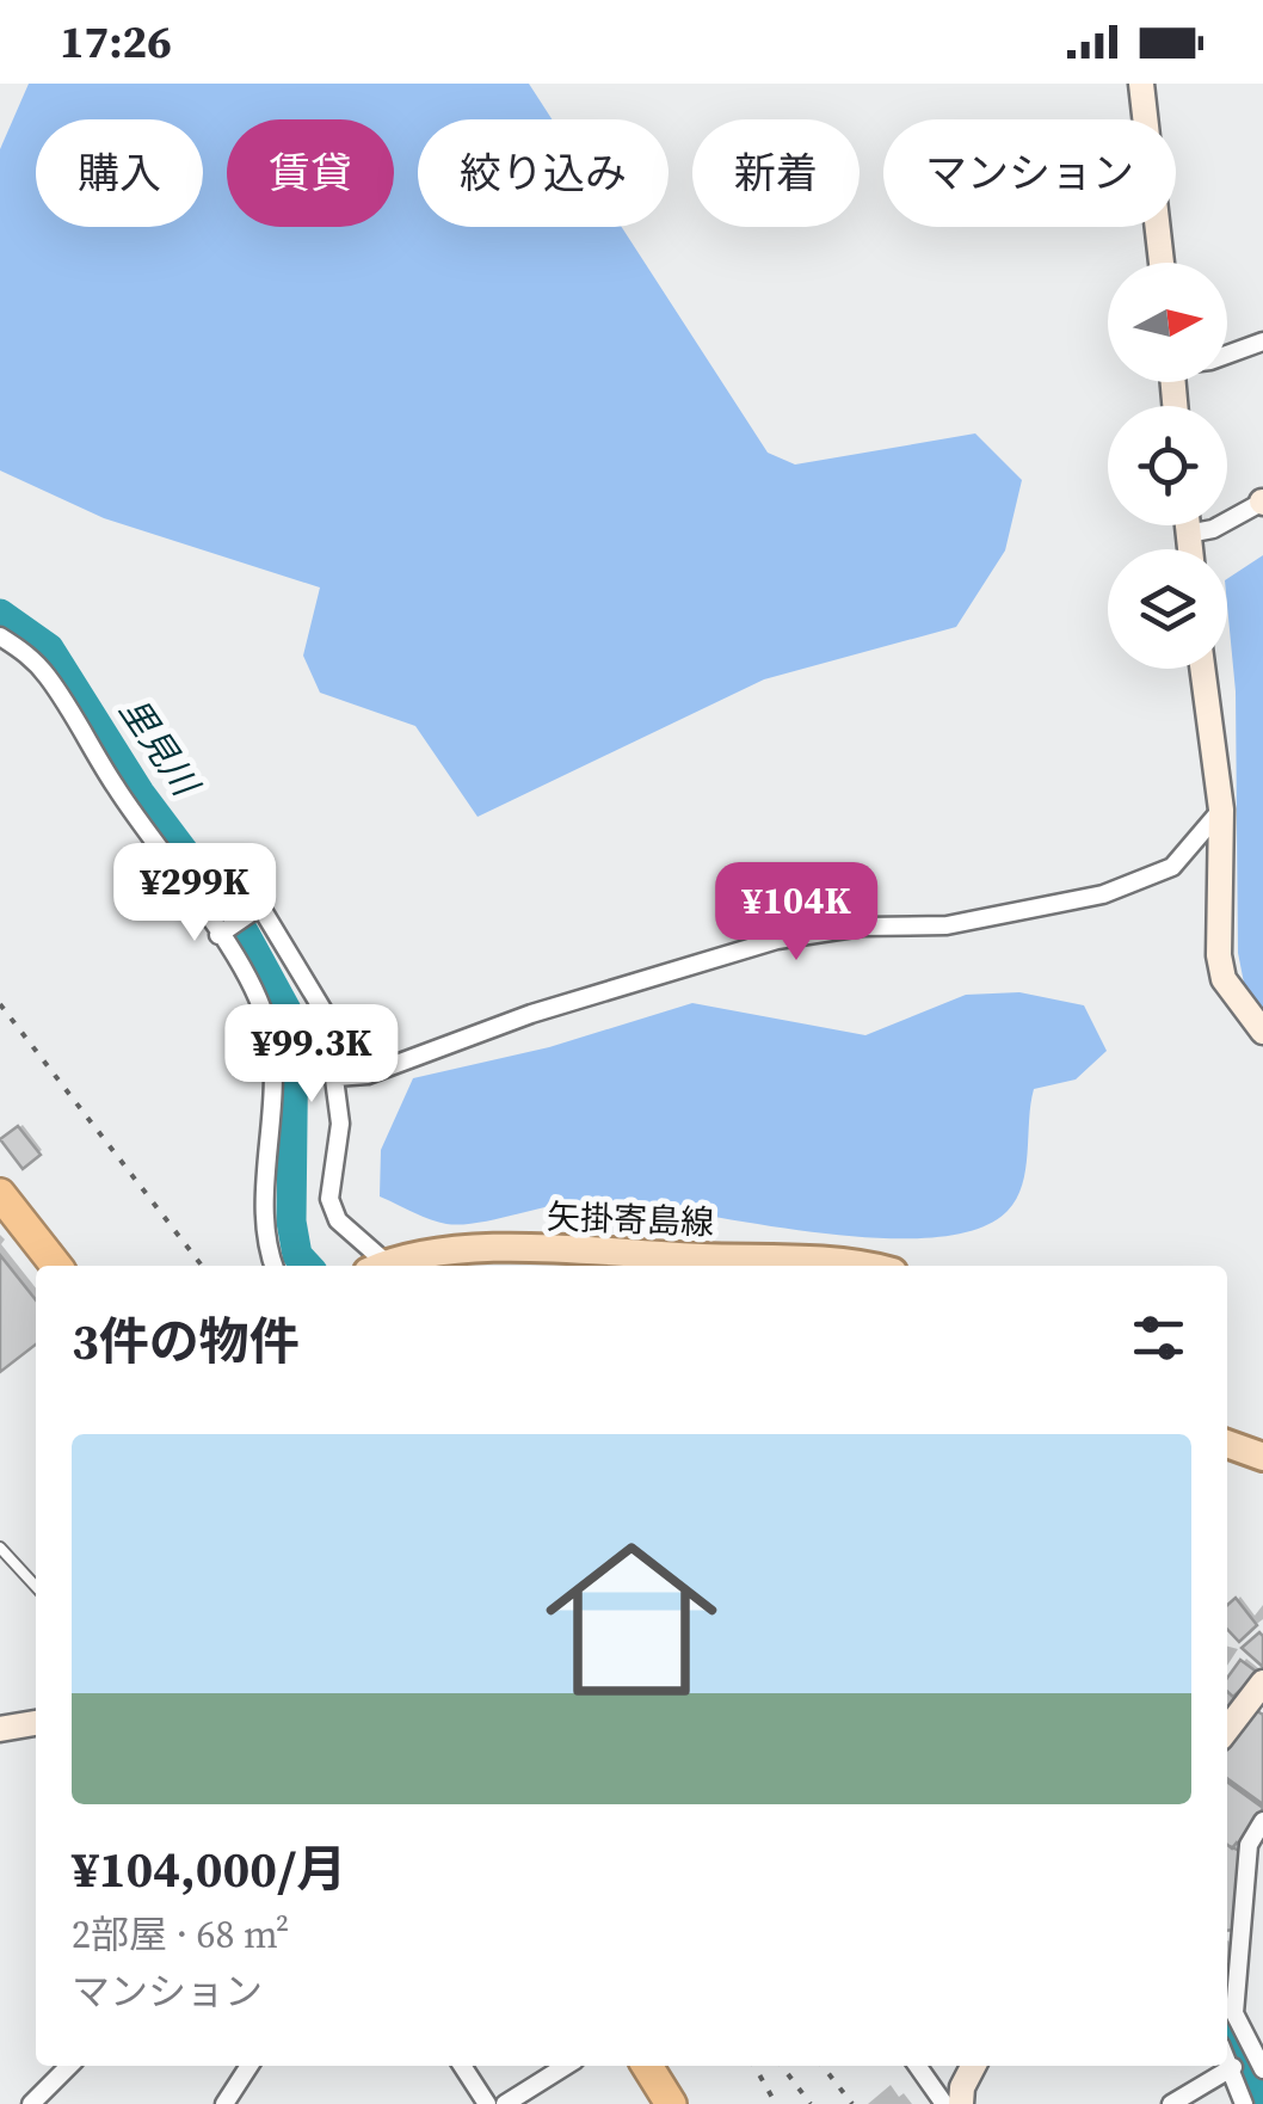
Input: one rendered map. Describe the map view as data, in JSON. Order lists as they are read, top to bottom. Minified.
{"streets":{"main road":["矢掛寄島線"]},"water":["里見川"],"north":"right","page":{"status":"17:26","chip":["購入","賃貸","絞り込み","新着","マンション"],"price":["¥299K","¥104K","¥99.3K"],"heading":"3件の物件","list":[{"name":"¥104,000/月","note":"2部屋 · 68 m² · マンション"}]}}
